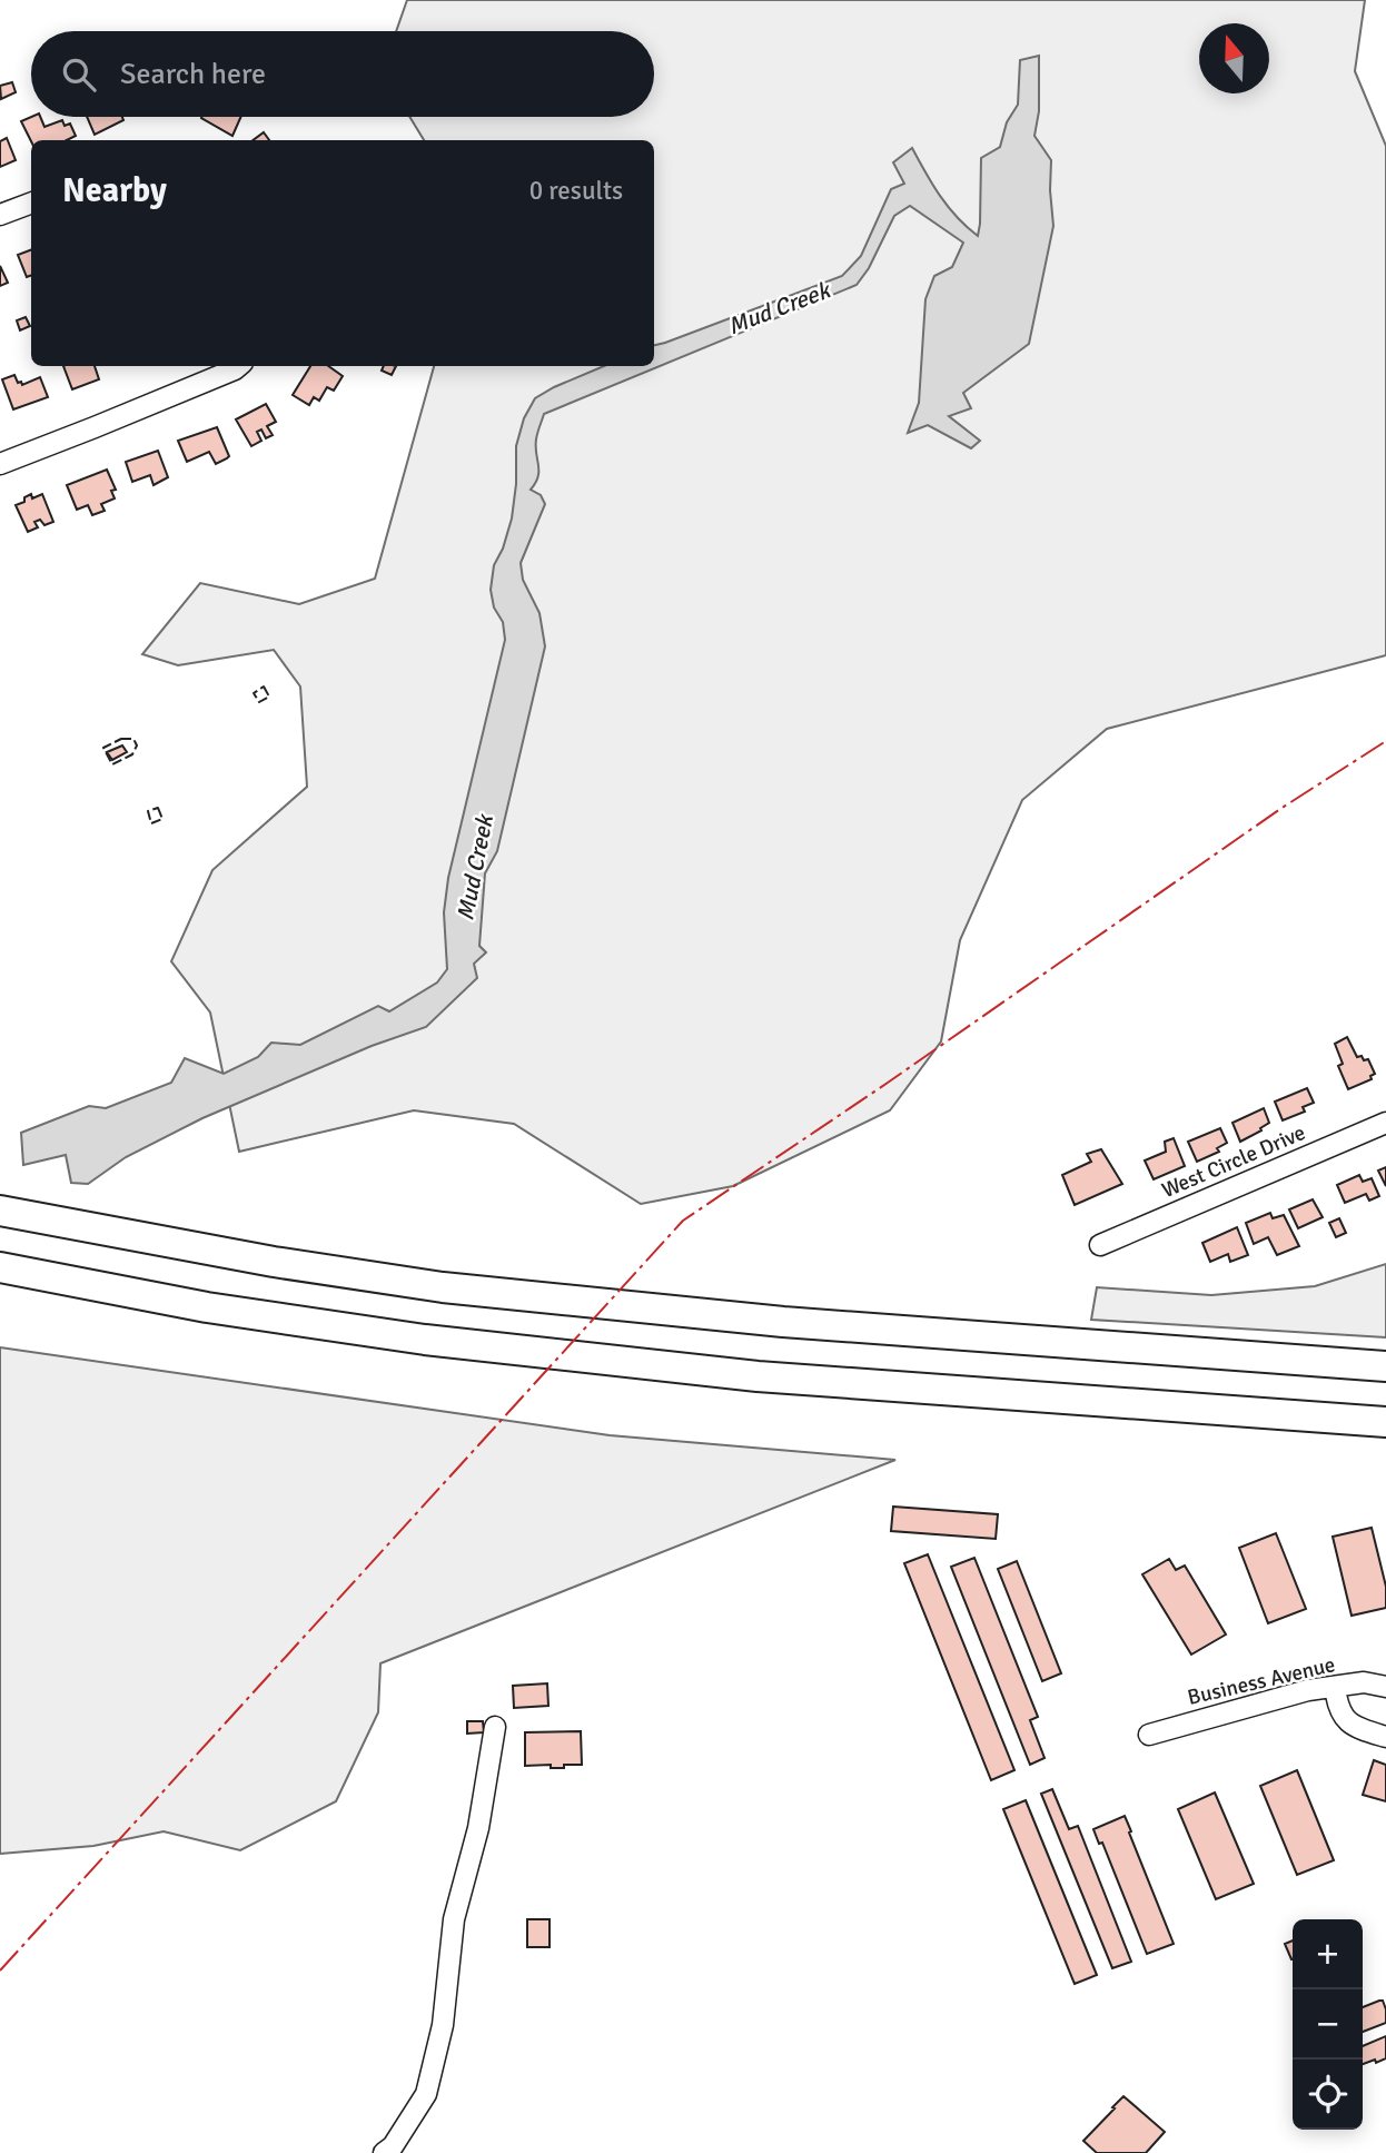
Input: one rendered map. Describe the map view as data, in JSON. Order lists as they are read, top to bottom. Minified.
{"streets":{"street":["West Circle Drive","Business Avenue"]},"water":["Mud Creek"],"north":"top","page":{"search":"Search here","heading":["Nearby","0 results"],"map_buttons":["+","−"]}}
